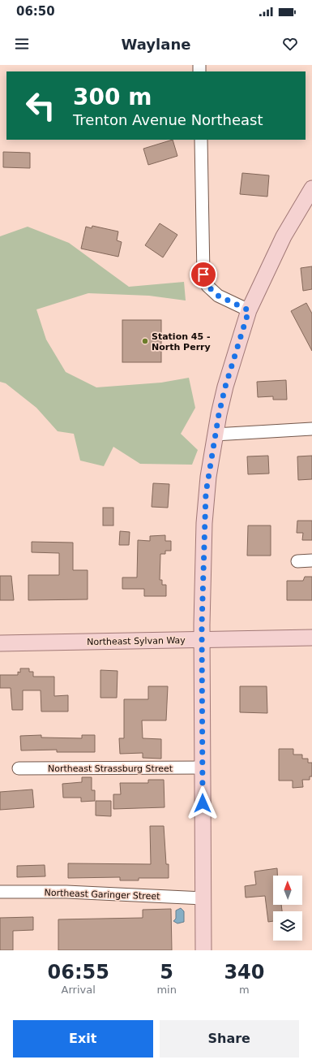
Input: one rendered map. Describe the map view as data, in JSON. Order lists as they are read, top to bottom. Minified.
{"streets":{"main road":["Northeast Sylvan Way"],"street":["Northeast Strassburg Street","Northeast Garinger Street"]},"places":["Station 45 - North Perry"],"north":"top","page":{"status":"06:50","header":"Waylane","turn":["300 m","Trenton Avenue Northeast"],"eta":["06:55","Arrival","5","min","340","m"],"buttons":["Exit","Share"]}}
